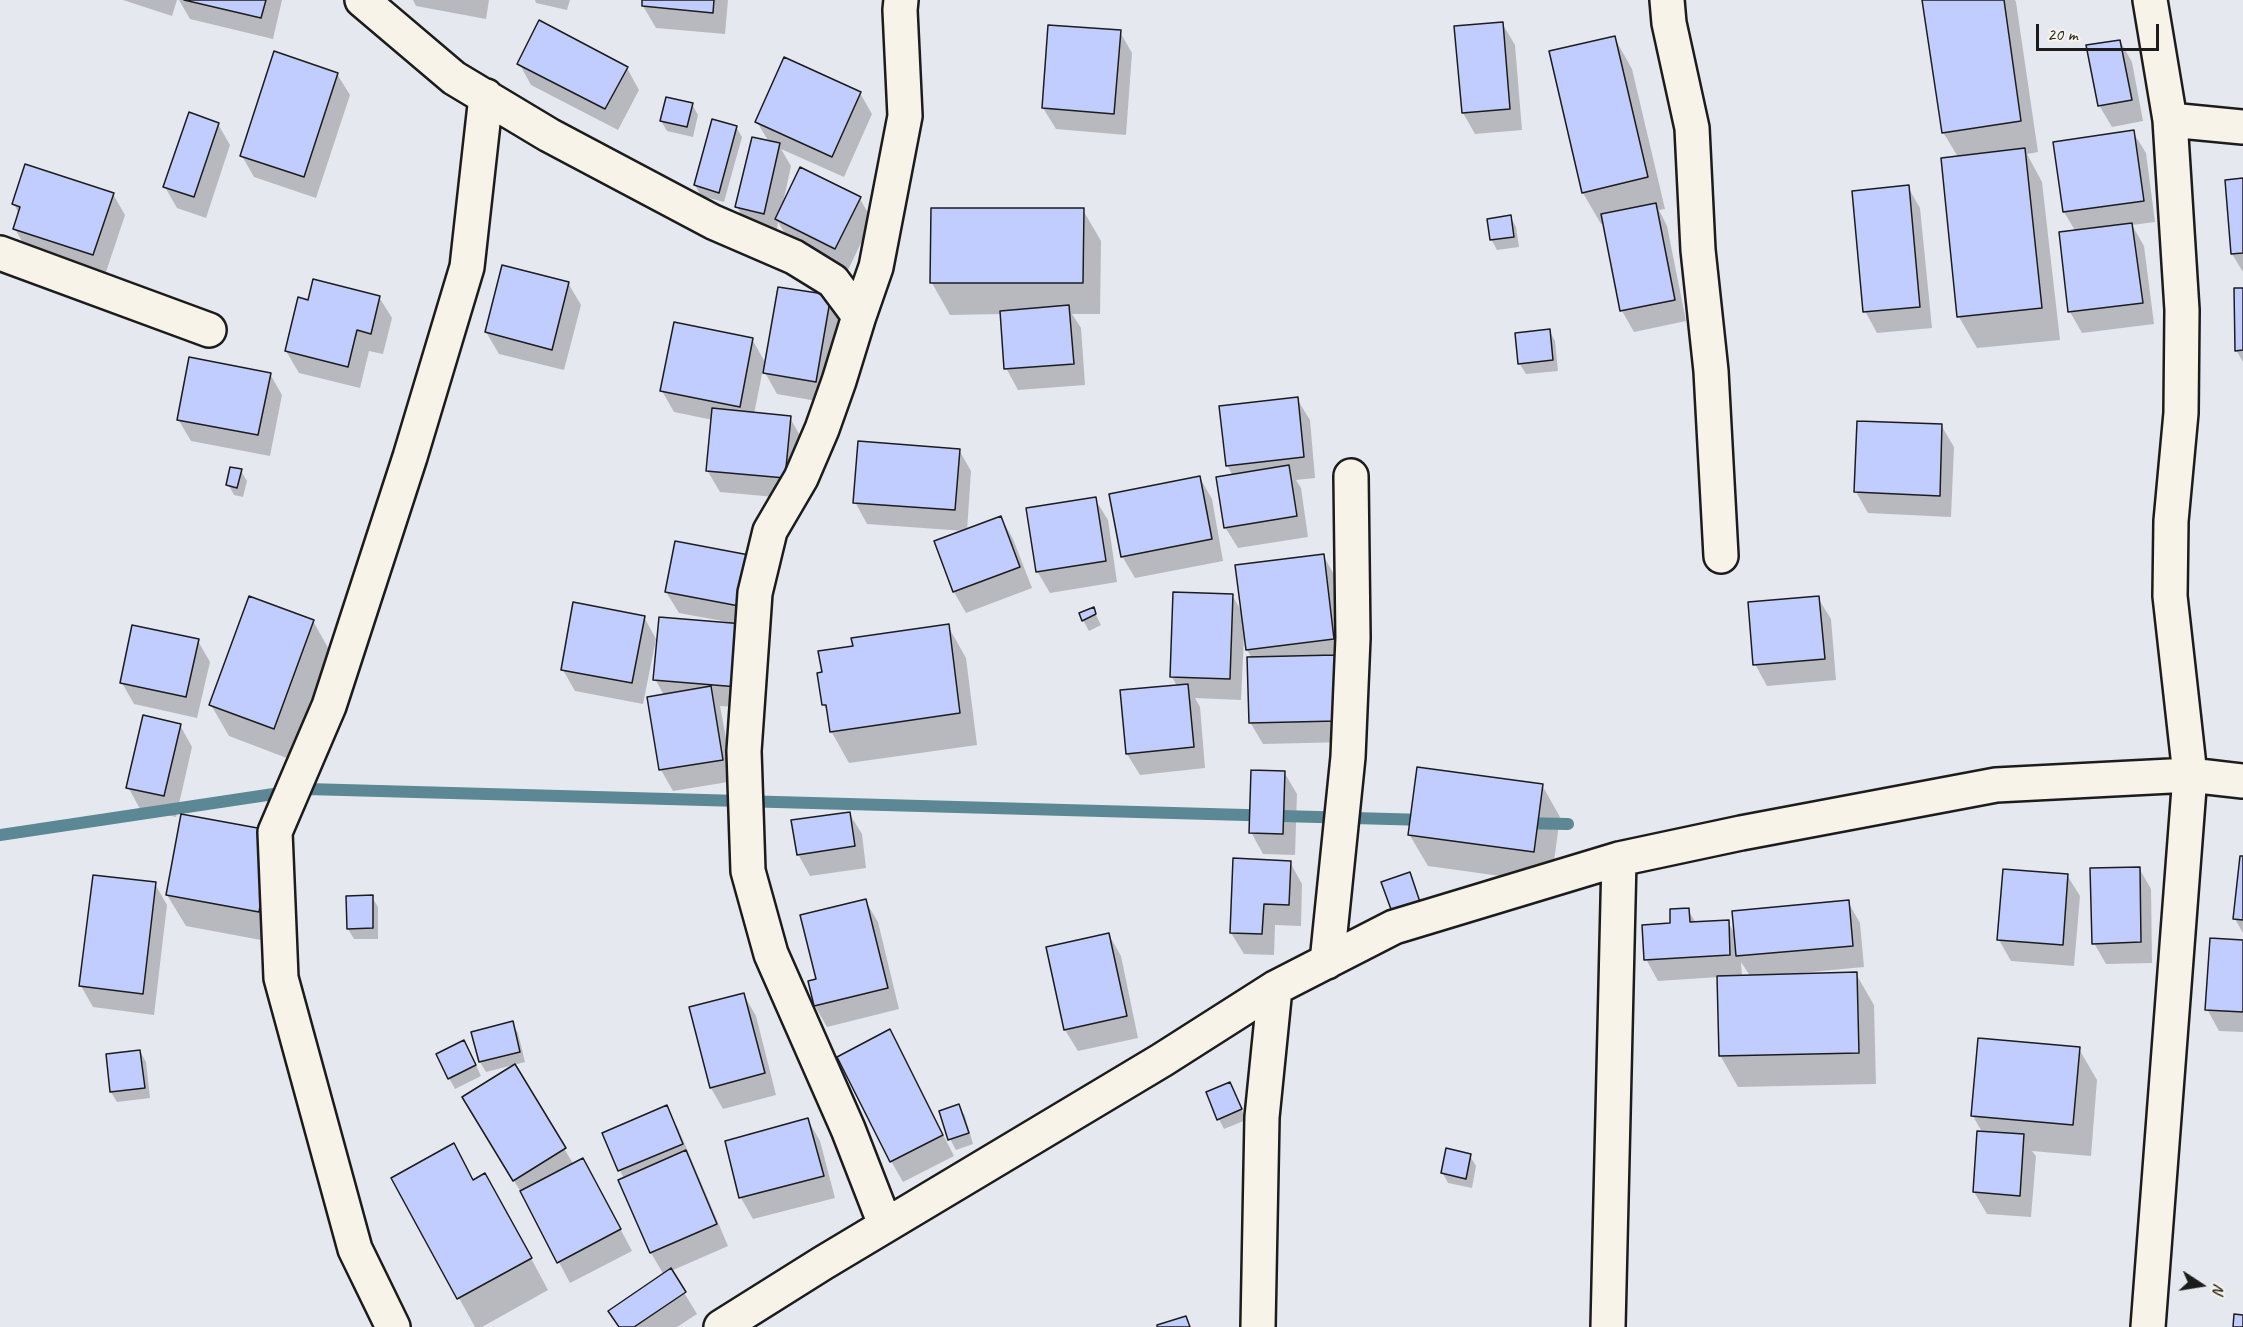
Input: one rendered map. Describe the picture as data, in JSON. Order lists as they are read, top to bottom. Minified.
{"scale_bar":"20 m","north":"right"}
